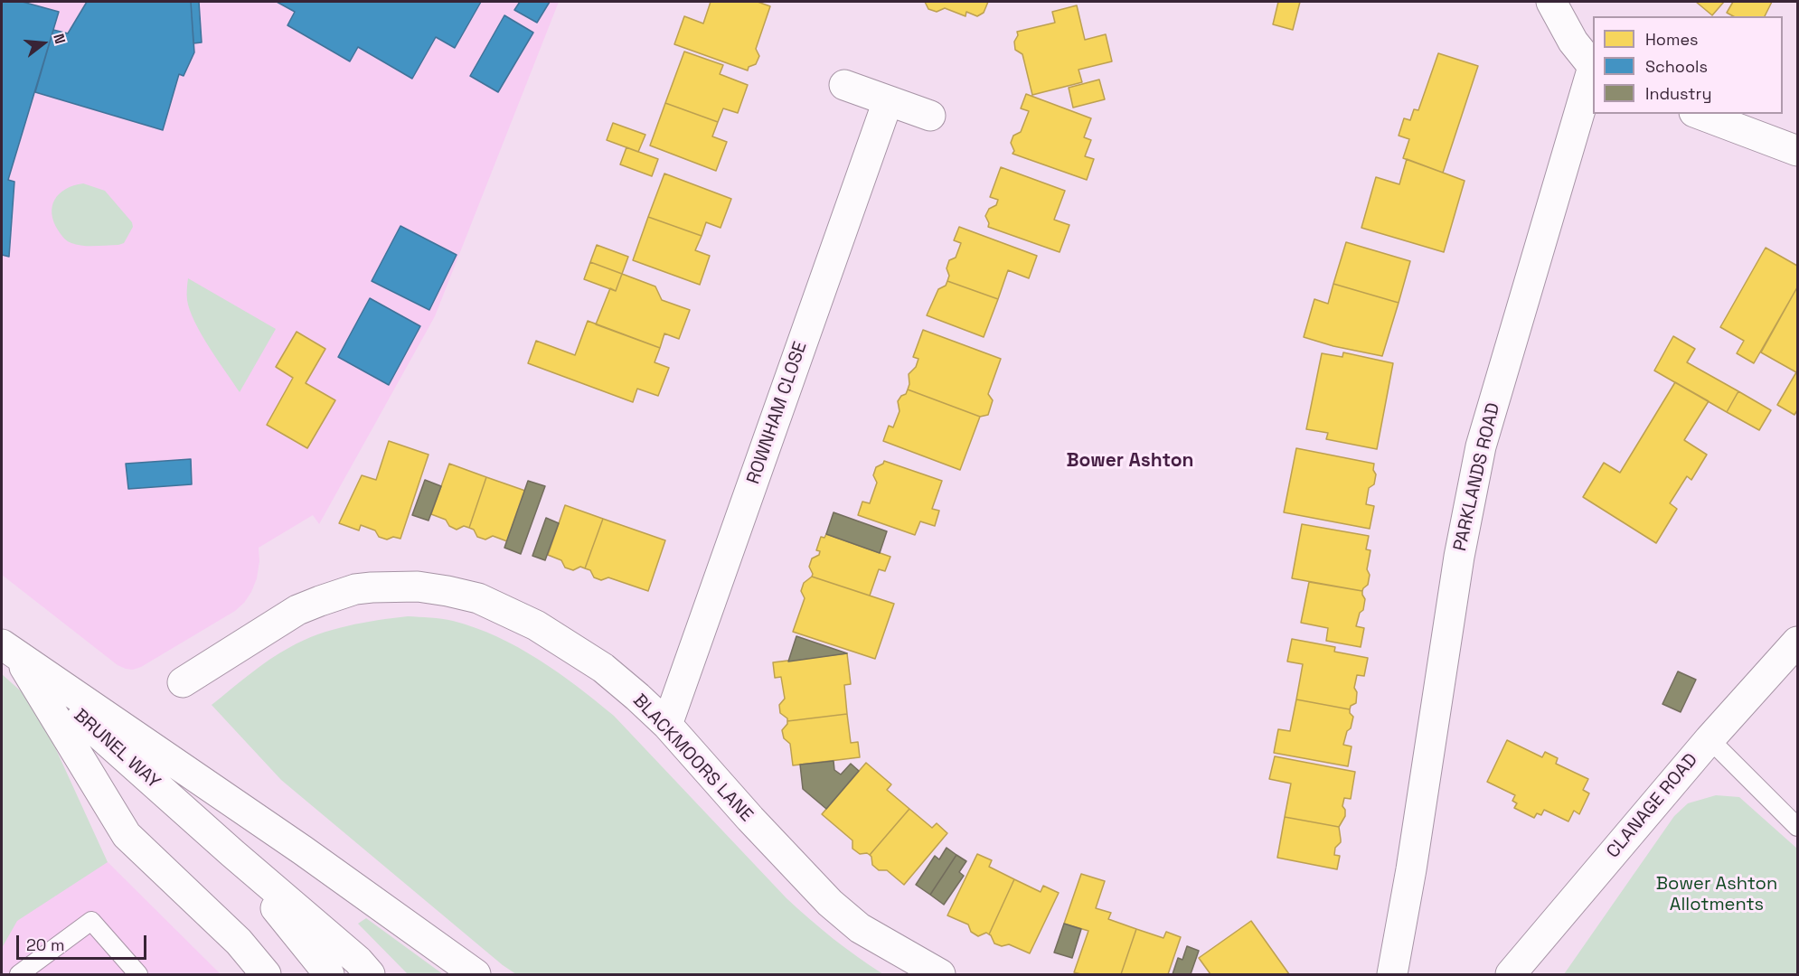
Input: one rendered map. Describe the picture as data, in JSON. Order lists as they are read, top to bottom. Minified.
{"streets":{"main road":["ROWNHAM CLOSE","PARKLANDS ROAD","BRUNEL WAY","BLACKMOORS LANE","CLANAGE ROAD"]},"crossings":[["ROWNHAM CLOSE","BLACKMOORS LANE"]],"districts":["Bower Ashton"],"parks":["Bower Ashton Allotments"],"legend":["Homes","Schools","Industry"],"scale_bar":"20 m","north":"right"}
